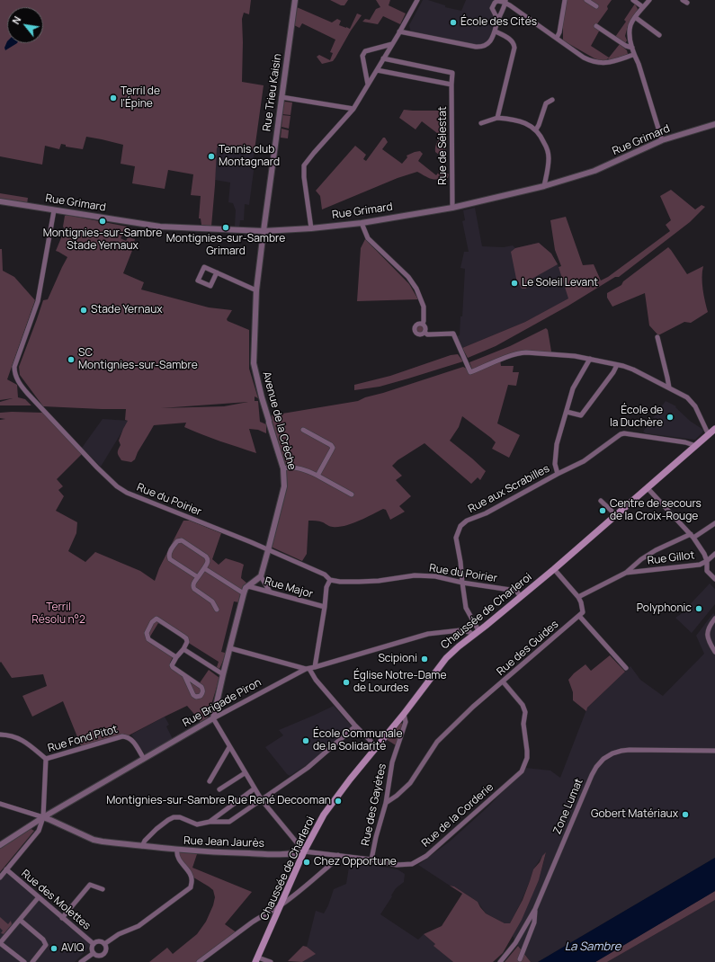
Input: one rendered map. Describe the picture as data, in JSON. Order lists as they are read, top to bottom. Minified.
{"streets":{"main road":["Chaussée de Charleroi"],"street":["Rue Trieu Kaisin","Rue Grimard","Rue de Sélestat","Avenue de la Crèche","Rue aux Scrabilles","Rue du Poirier","Rue Gillot","Rue Major","Rue des Guides","Rue Brigade Piron","Rue Fond Pitot","Rue des Gayètes","Zone Lumat","Rue de la Corderie","Rue Jean Jaurès","Rue des Molettes"]},"crossings":[["Rue Trieu Kaisin","Rue Grimard"],["Rue Trieu Kaisin","Avenue de la Crèche"],["Rue Grimard","Rue de Sélestat"],["Rue Grimard","Avenue de la Crèche"],["Rue Grimard","Rue du Poirier"],["Avenue de la Crèche","Rue du Poirier"],["Rue aux Scrabilles","Rue du Poirier"],["Rue aux Scrabilles","Chaussée de Charleroi"],["Rue du Poirier","Chaussée de Charleroi"],["Chaussée de Charleroi","Rue Brigade Piron"],["Chaussée de Charleroi","Rue des Gayètes"],["Chaussée de Charleroi","Rue de la Corderie"],["Chaussée de Charleroi","Rue Jean Jaurès"],["Rue des Guides","Rue des Gayètes"],["Rue des Guides","Rue de la Corderie"],["Rue Brigade Piron","Rue Fond Pitot"],["Rue Brigade Piron","Rue Jean Jaurès"],["Rue des Gayètes","Rue de la Corderie"],["Rue de la Corderie","Rue Jean Jaurès"]],"water":["La Sambre"],"parks":["Terril Résolu n°2"],"places":["École des Cités","Terril de l'Épine","Tennis club Montagnard","Montignies-sur-Sambre Stade Yernaux","Montignies-sur-Sambre Grimard","Le Soleil Levant","Stade Yernaux","SC Montignies-sur-Sambre","École de la Duchère","Centre de secours de la Croix-Rouge","Polyphonic","Scipioni","Église Notre-Dame de Lourdes","École Communale de la Solidarité","Montignies-sur-Sambre Rue René Decooman","Gobert Matériaux","Chez Opportune","AVIQ"],"north":"top left"}
